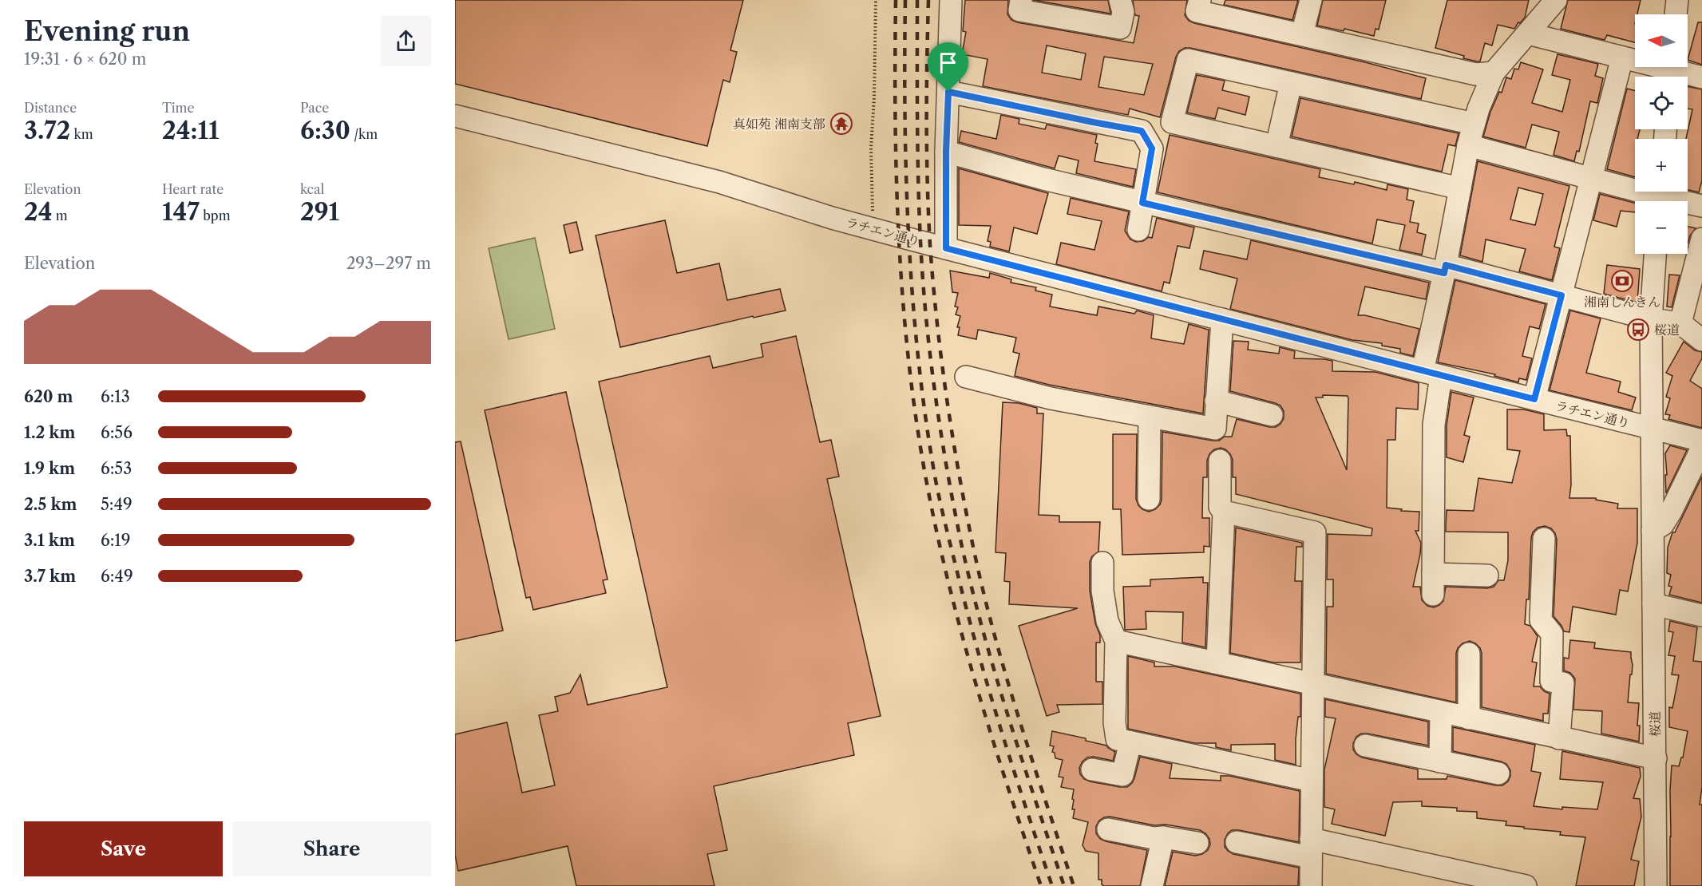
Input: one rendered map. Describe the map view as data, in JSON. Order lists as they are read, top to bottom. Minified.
{"streets":{"street":["ラチエン通り","桜道"]},"crossings":[["ラチエン通り","桜道"]],"places":{"temple":["真如苑 湘南支部"],"bank":["湘南しんきん"],"bus stop":["桜道"]},"north":"left","page":{"heading":["Evening run","19:31 · 6 × 620 m"],"map_buttons":["+","−"],"stats":[["Distance","3.72 km"],["Time","24:11"],["Pace","6:30 /km"],["Elevation","24 m"],["Heart rate","147 bpm"],["kcal","291"]],"chart":["Elevation","293–297 m"],"list":[{"name":"620 m","note":"6:13"},{"name":"1.2 km","note":"6:56"},{"name":"1.9 km","note":"6:53"},{"name":"2.5 km","note":"5:49"},{"name":"3.1 km","note":"6:19"},{"name":"3.7 km","note":"6:49"}],"buttons":["Save","Share"]}}
